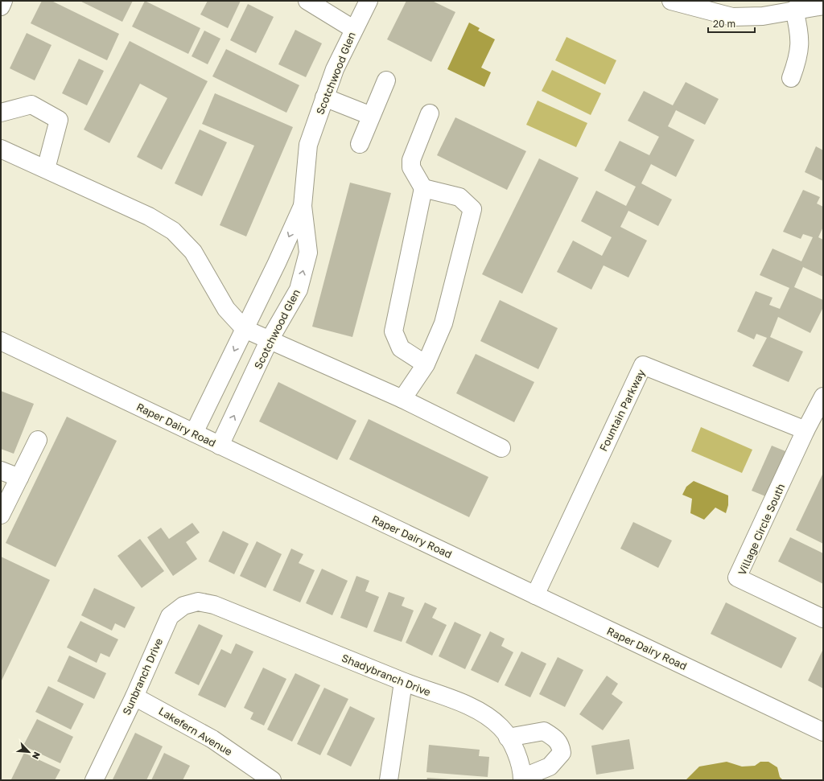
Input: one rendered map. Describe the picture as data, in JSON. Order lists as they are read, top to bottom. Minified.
{"streets":{"street":["Scotchwood Glen","Fountain Parkway","Raper Dairy Road","Village Circle South","Shadybranch Drive","Sunbranch Drive","Lakefern Avenue"]},"crossings":[["Scotchwood Glen","Raper Dairy Road"],["Fountain Parkway","Raper Dairy Road"],["Fountain Parkway","Village Circle South"],["Shadybranch Drive","Sunbranch Drive"],["Sunbranch Drive","Lakefern Avenue"]],"scale_bar":"20 m","north":"bottom right"}
